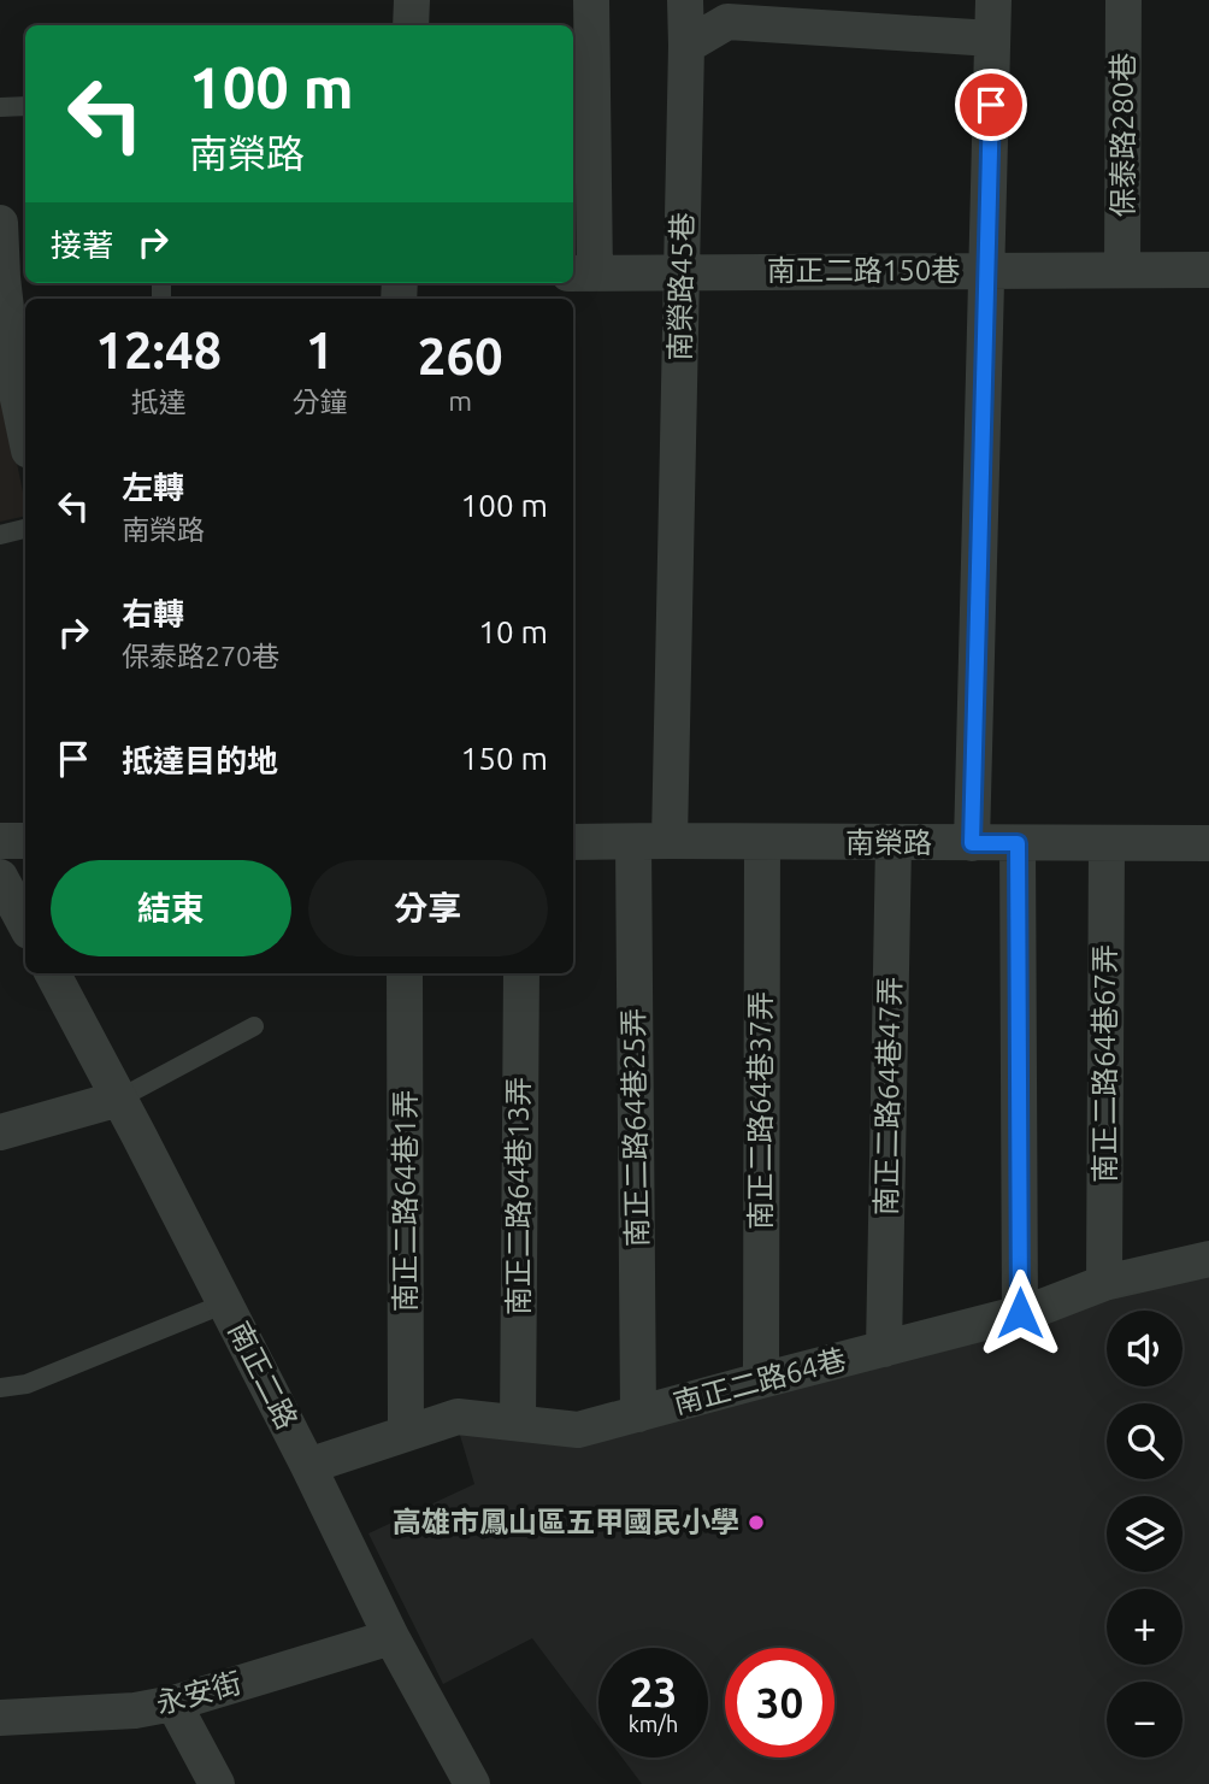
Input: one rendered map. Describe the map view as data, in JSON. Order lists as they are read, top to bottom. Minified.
{"streets":{"street":["保泰路280巷","南正二路150巷","南榮路45巷","南榮路","南正二路64巷67弄","南正二路64巷47弄","南正二路64巷37弄","南正二路64巷25弄","南正二路64巷13弄","南正二路64巷1弄","南正二路","南正二路64巷","永安街"]},"crossings":[["保泰路280巷","南正二路150巷"],["南正二路150巷","南榮路45巷"],["南榮路45巷","南榮路"],["南榮路","南正二路64巷67弄"],["南榮路","南正二路64巷47弄"],["南榮路","南正二路64巷37弄"],["南榮路","南正二路64巷25弄"],["南正二路64巷67弄","南正二路64巷"],["南正二路64巷47弄","南正二路64巷"],["南正二路64巷37弄","南正二路64巷"],["南正二路64巷25弄","南正二路64巷"],["南正二路64巷13弄","南正二路64巷"],["南正二路64巷1弄","南正二路64巷"],["南正二路","南正二路64巷"],["南正二路","永安街"]],"places":["高雄市鳳山區五甲國民小學"],"page":{"turn":["100 m","南榮路"],"then":"接著","eta":["12:48","抵達","1","分鐘","260","m"],"list":[{"name":"左轉","note":"南榮路","value":"100 m"},{"name":"右轉","note":"保泰路270巷","value":"10 m"},{"name":"抵達目的地","value":"150 m"}],"buttons":["結束","分享"],"map_buttons":["+","−"],"speed":"23 km/h","limit":"30"}}
